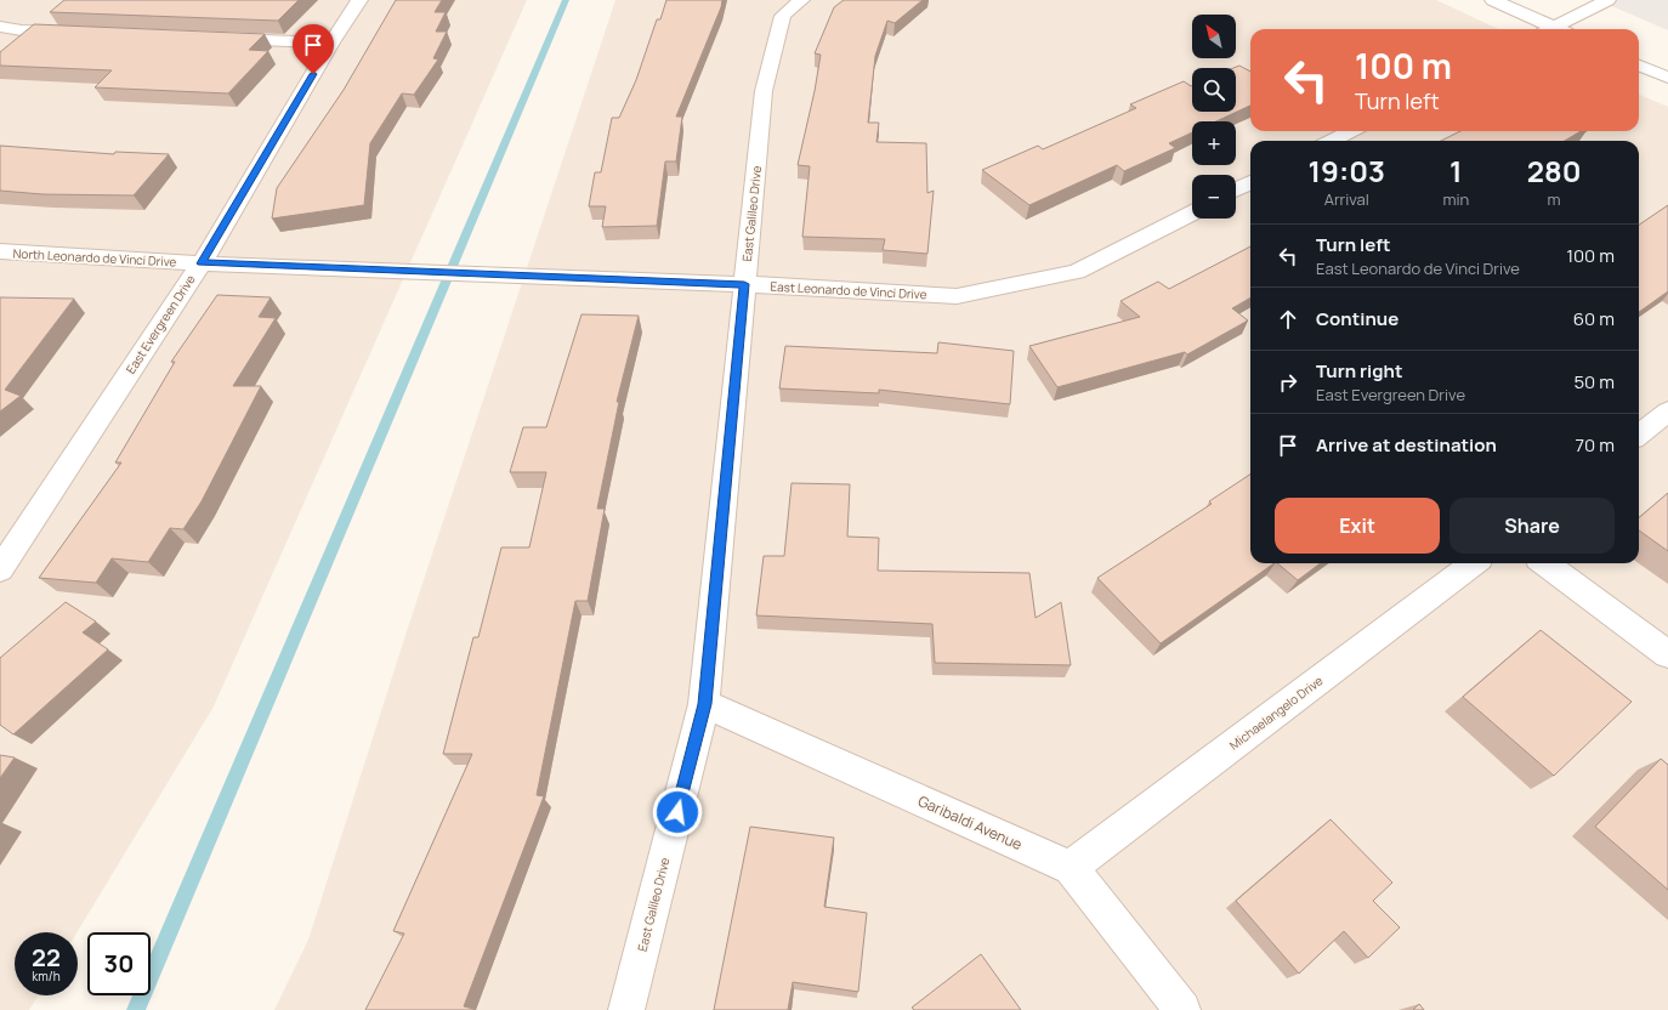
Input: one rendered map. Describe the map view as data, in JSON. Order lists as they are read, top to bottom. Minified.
{"streets":{"street":["East Galileo Drive","North Leonardo de Vinci Drive","East Leonardo de Vinci Drive","East Evergreen Drive","Michaelangelo Drive","Garibaldi Avenue"]},"crossings":[["East Galileo Drive","East Leonardo de Vinci Drive"],["East Galileo Drive","Garibaldi Avenue"],["North Leonardo de Vinci Drive","East Leonardo de Vinci Drive"],["North Leonardo de Vinci Drive","East Evergreen Drive"],["Michaelangelo Drive","Garibaldi Avenue"]],"north":"top left","page":{"map_buttons":["+","−"],"turn":["100 m","Turn left"],"eta":["19:03","Arrival","1","min","280","m"],"list":[{"name":"Turn left","note":"East Leonardo de Vinci Drive","value":"100 m"},{"name":"Continue","value":"60 m"},{"name":"Turn right","note":"East Evergreen Drive","value":"50 m"},{"name":"Arrive at destination","value":"70 m"}],"buttons":["Exit","Share"],"speed":"22 km/h","limit":"30"}}
